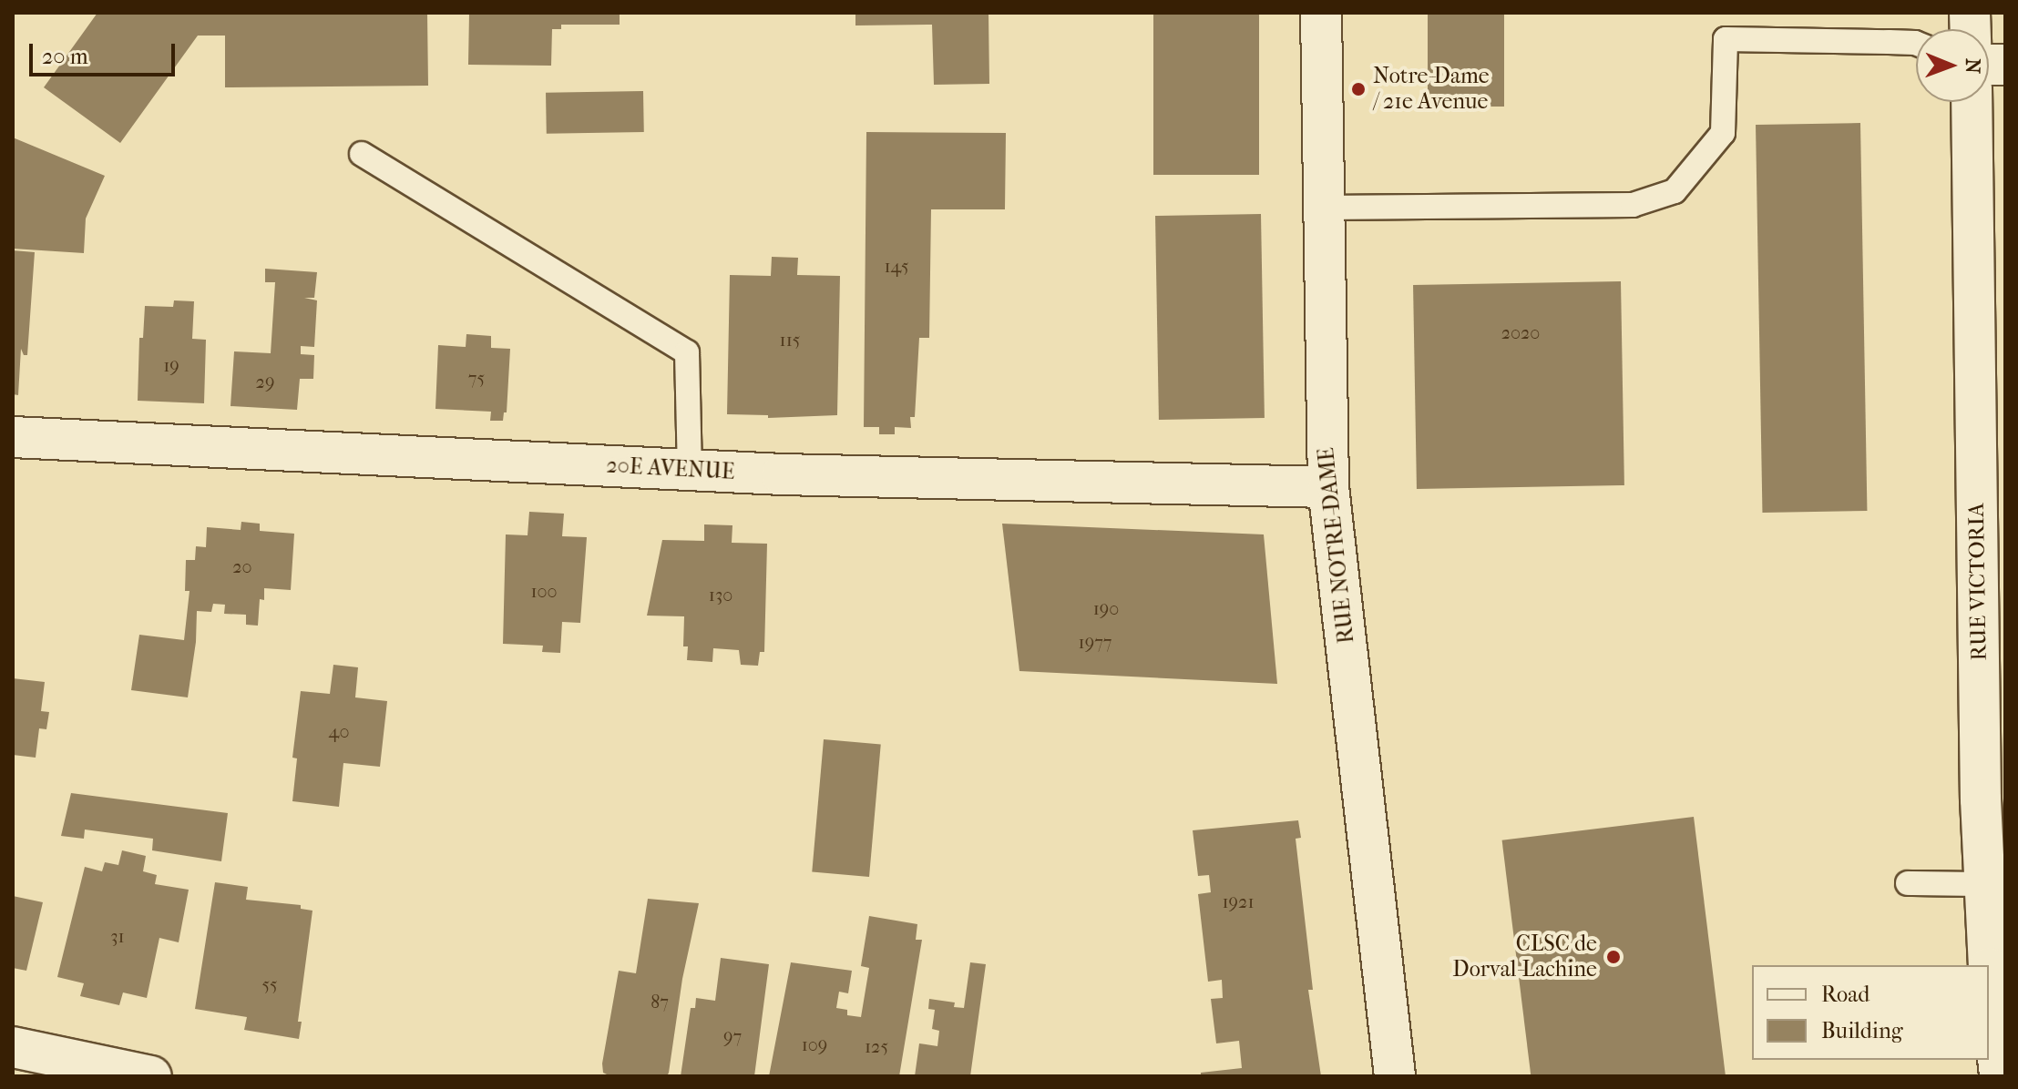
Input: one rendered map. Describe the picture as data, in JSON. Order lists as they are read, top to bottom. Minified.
{"streets":{"street":["20E AVENUE","RUE NOTRE-DAME","RUE VICTORIA"]},"crossings":[["20E AVENUE","RUE NOTRE-DAME"]],"places":["Notre-Dame / 21e Avenue","CLSC de Dorval-Lachine"],"house_numbers":["145","2020","115","19","75","29","20","100","130","190","1977","40","1921","31","55","87","97","109","125"],"legend":["Road","Building"],"scale_bar":"20 m","north":"right"}
